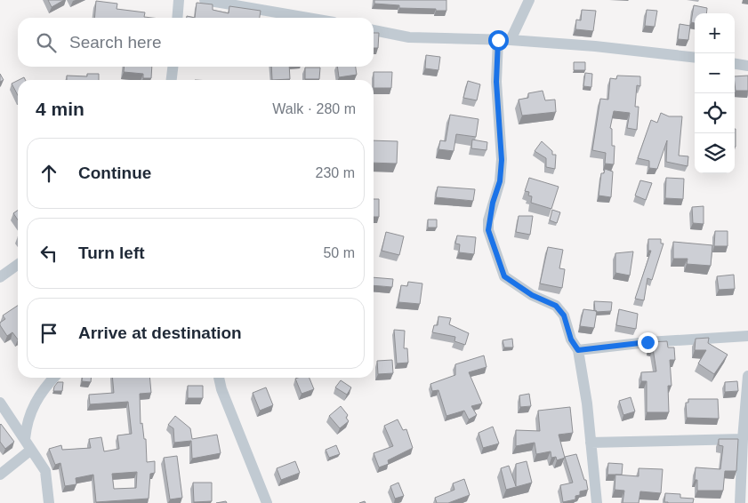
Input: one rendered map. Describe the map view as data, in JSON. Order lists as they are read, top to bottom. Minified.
{"page":{"map_buttons":["+","−"],"search":"Search here","heading":["4 min","Walk · 280 m"],"list":[["Continue","230 m"],["Turn left","50 m"],"Arrive at destination"]}}
